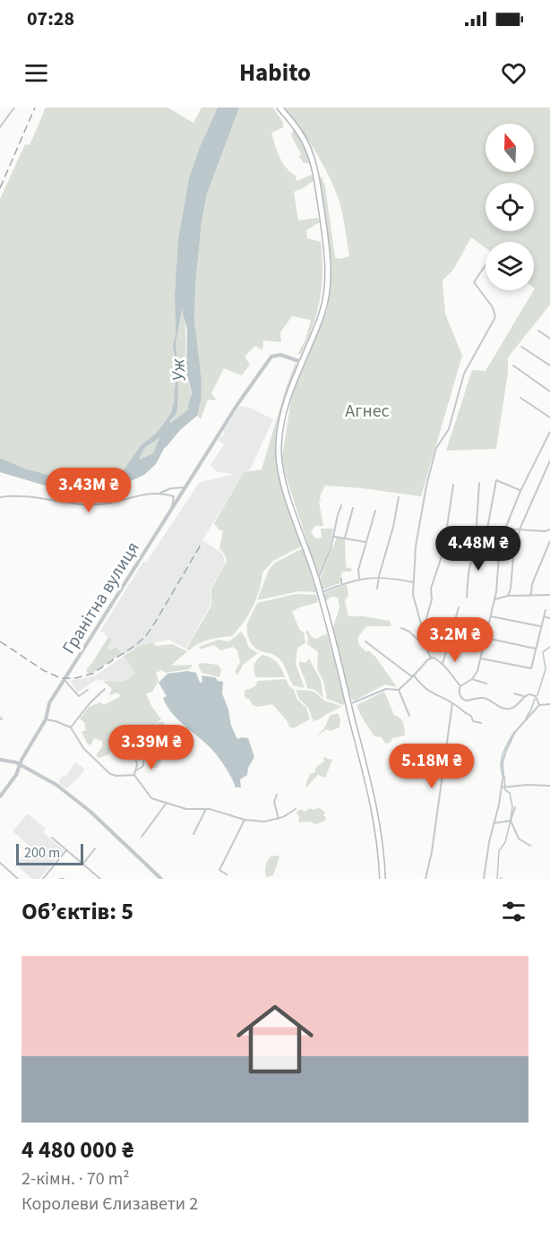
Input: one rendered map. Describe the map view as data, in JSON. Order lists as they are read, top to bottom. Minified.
{"streets":{"street":["Гранітна вулиця"]},"water":["Уж"],"parks":["Агнес"],"scale_bar":"200 m","north":"top","page":{"status":"07:28","header":"Habito","price":["3.43M ₴","4.48M ₴","3.2M ₴","3.39M ₴","5.18M ₴"],"scale":"200 m","heading":"Об’єктів: 5","list":[{"name":"4 480 000 ₴","note":"2-кімн. · 70 m² · Королеви Єлизавети 2"}]}}
